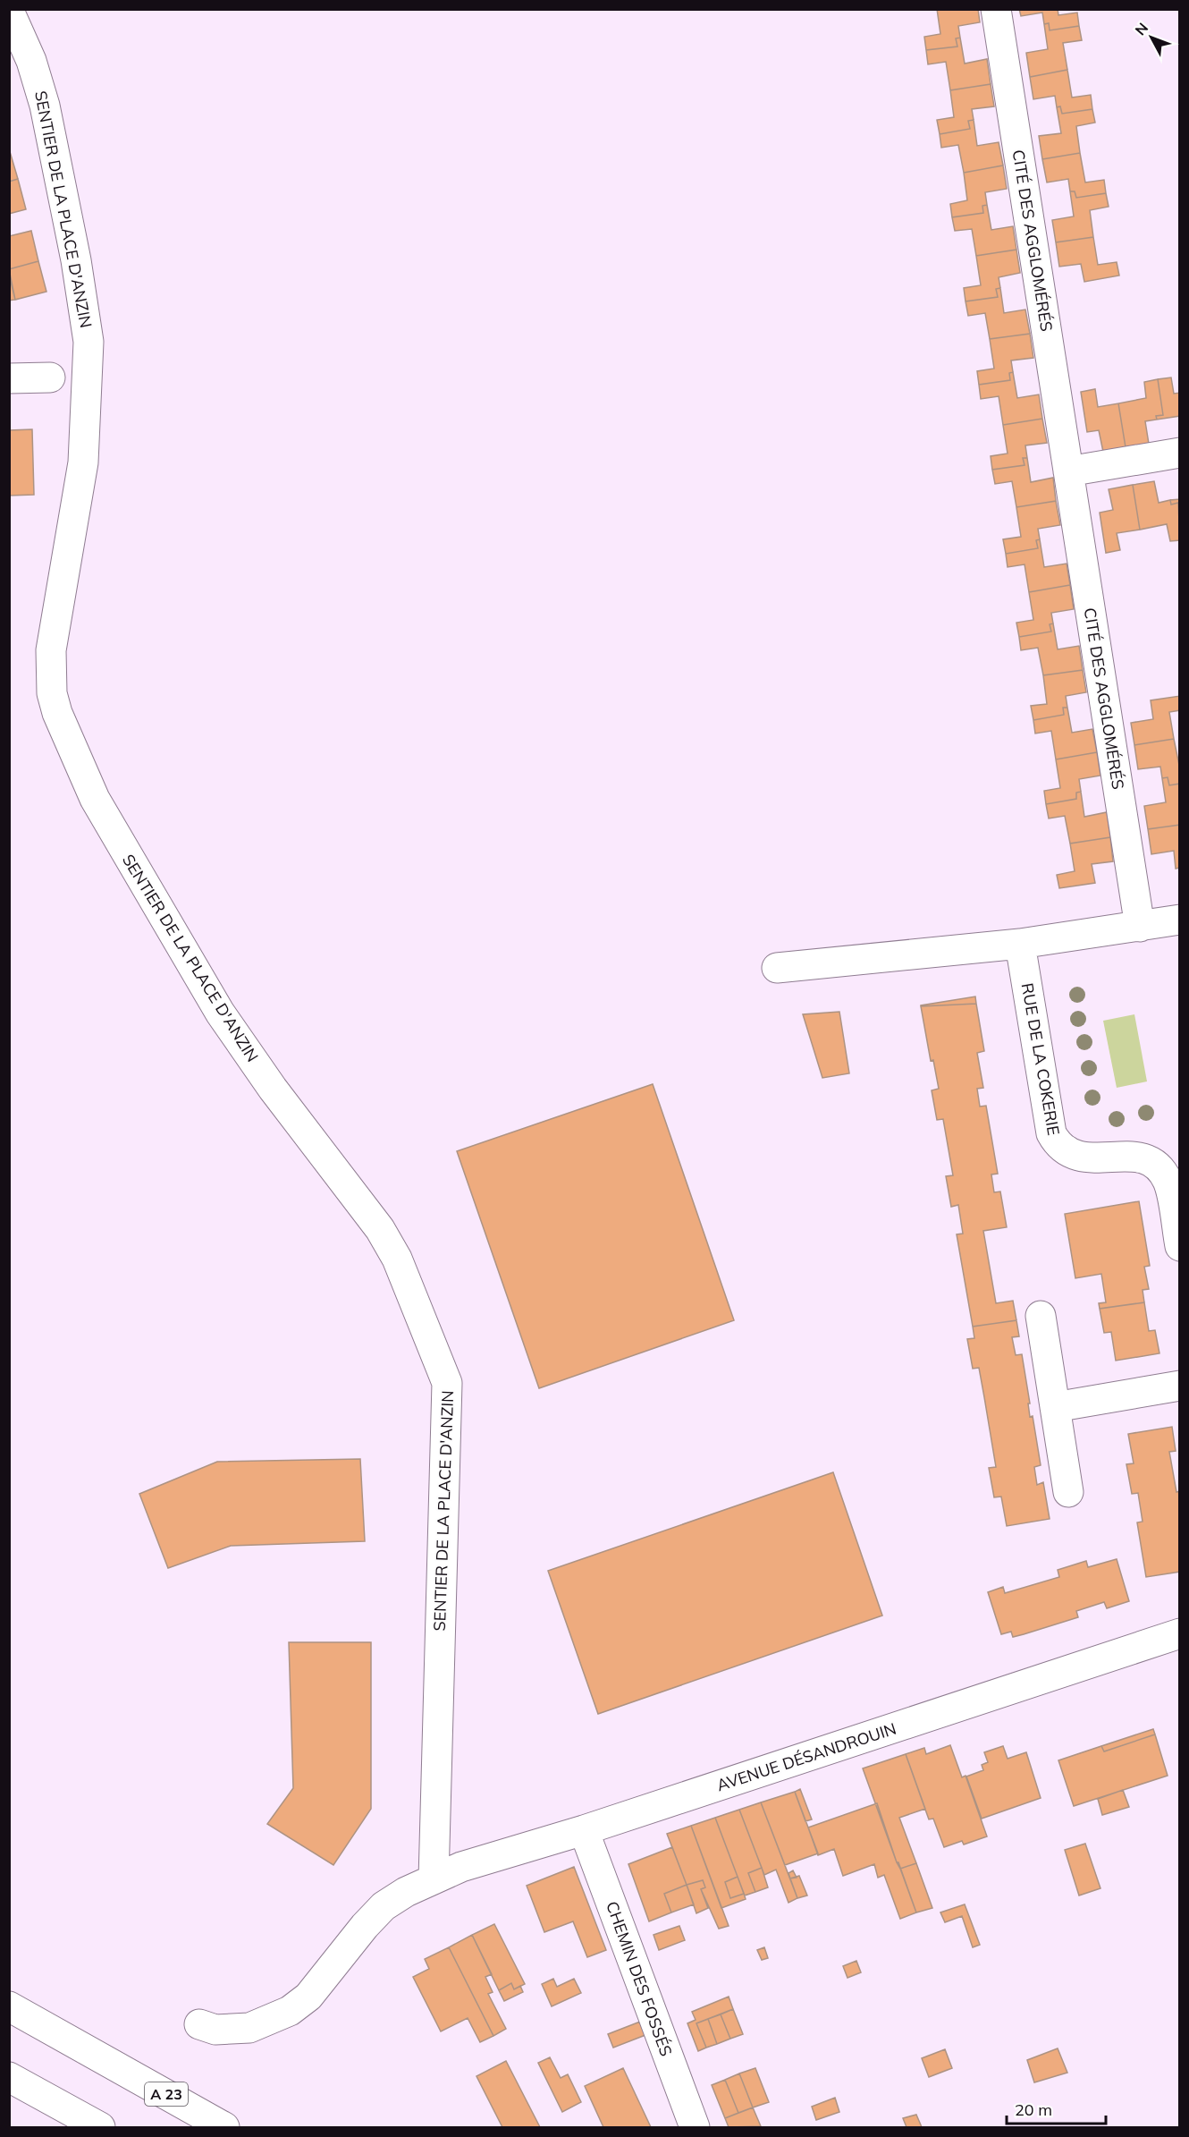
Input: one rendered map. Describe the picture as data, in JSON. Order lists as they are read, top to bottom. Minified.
{"streets":{"main road":["SENTIER DE LA PLACE D'ANZIN","CITÉ DES AGGLOMÉRÉS","RUE DE LA COKERIE","AVENUE DÉSANDROUIN","CHEMIN DES FOSSÉS","A 23"]},"crossings":[["SENTIER DE LA PLACE D'ANZIN","AVENUE DÉSANDROUIN"],["AVENUE DÉSANDROUIN","CHEMIN DES FOSSÉS"]],"scale_bar":"20 m","north":"top left"}
